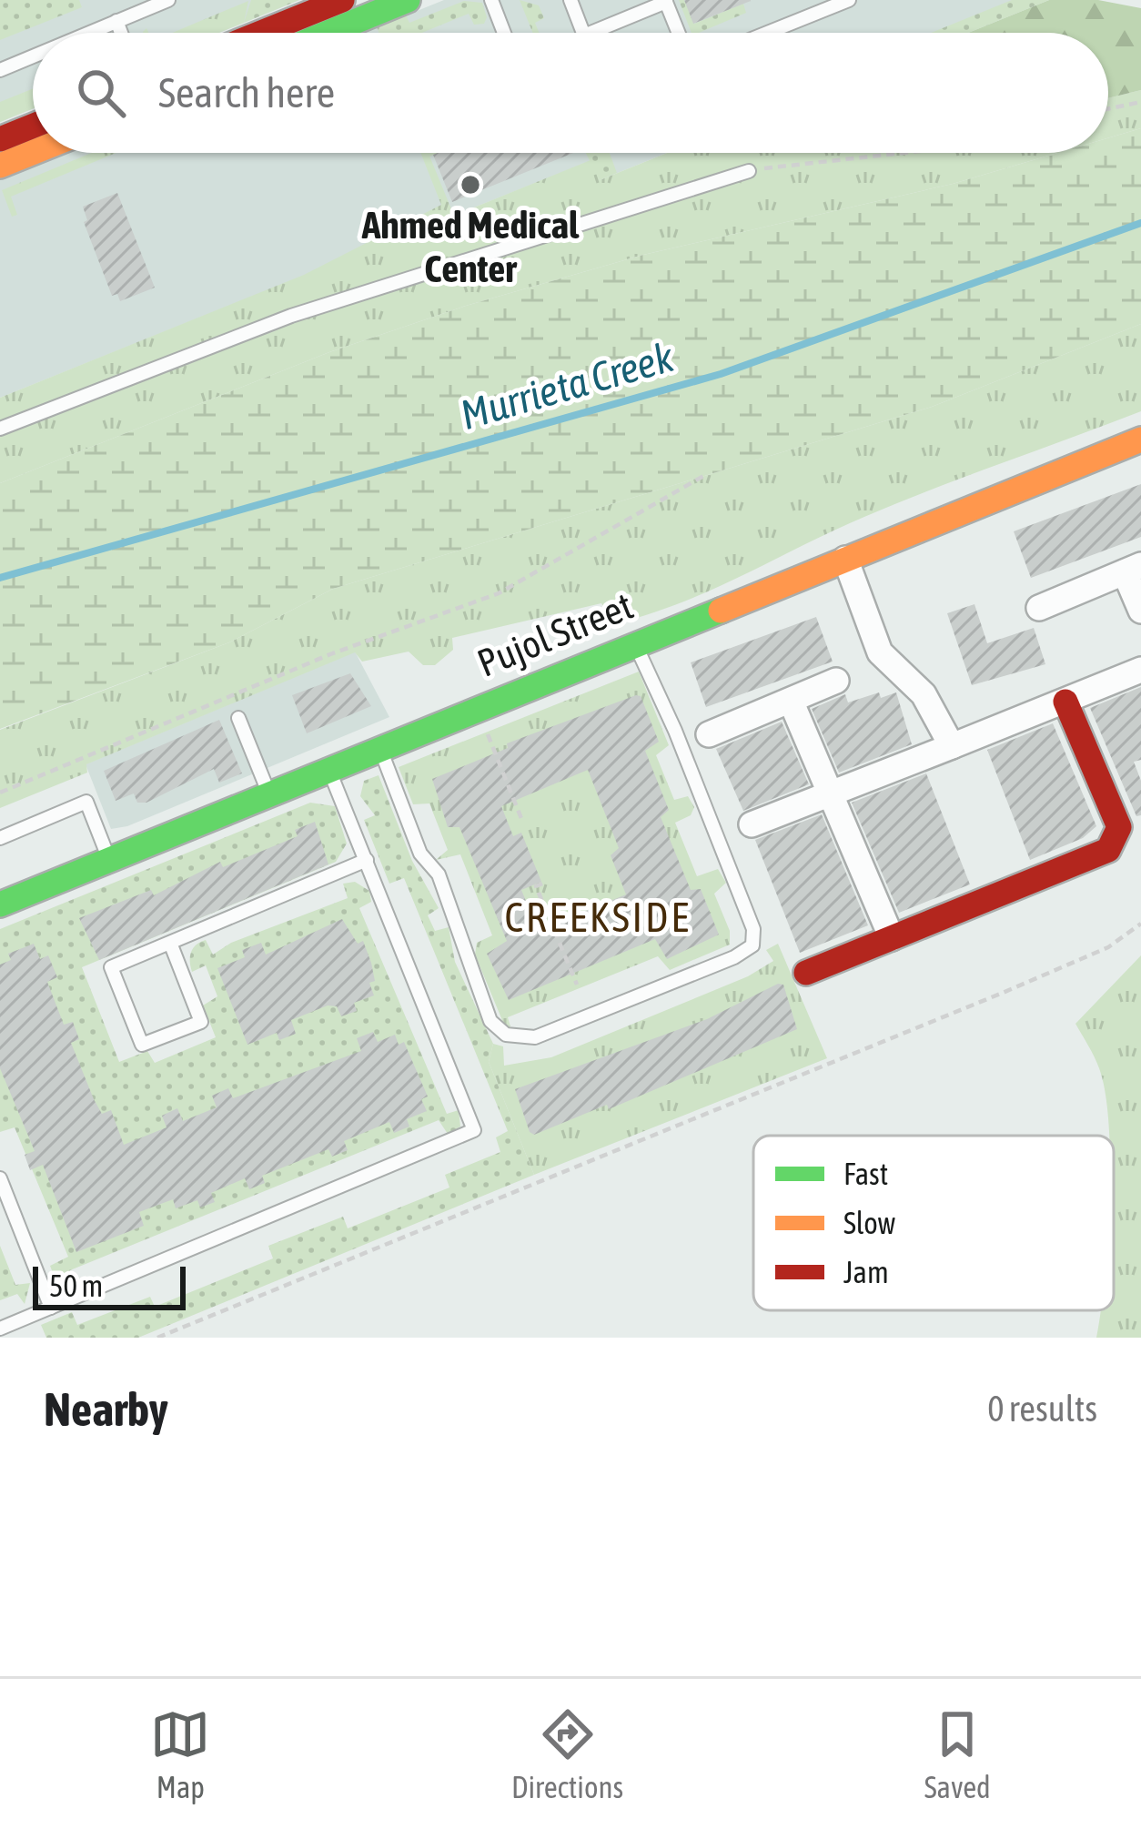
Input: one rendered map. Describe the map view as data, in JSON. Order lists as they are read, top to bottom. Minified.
{"streets":{"street":["Pujol Street"]},"districts":["CREEKSIDE"],"water":["Murrieta Creek"],"places":["Ahmed Medical Center"],"legend":["Fast","Slow","Jam"],"scale_bar":"50 m","page":{"search":"Search here","scale":"50 m","heading":["Nearby","0 results"],"nav":["Map","Directions","Saved"]}}
